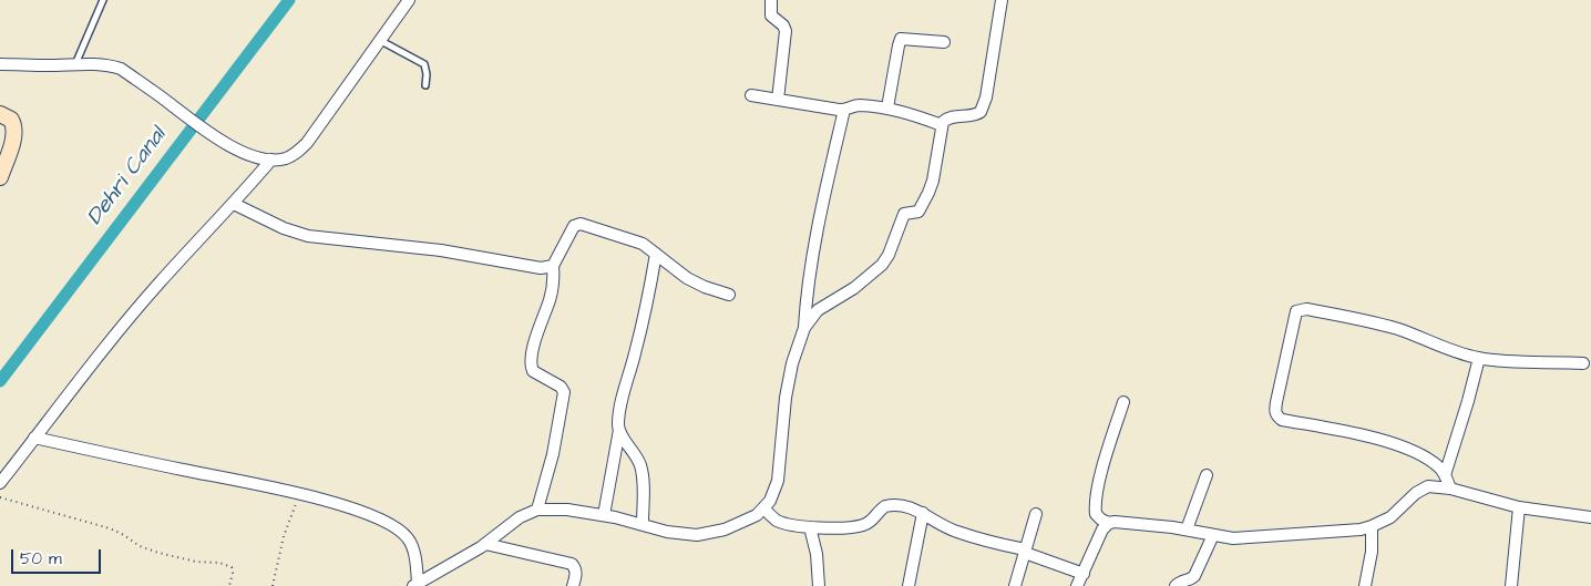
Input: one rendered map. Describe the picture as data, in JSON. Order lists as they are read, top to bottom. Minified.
{"water":["Dehri Canal"],"scale_bar":"50 m"}
